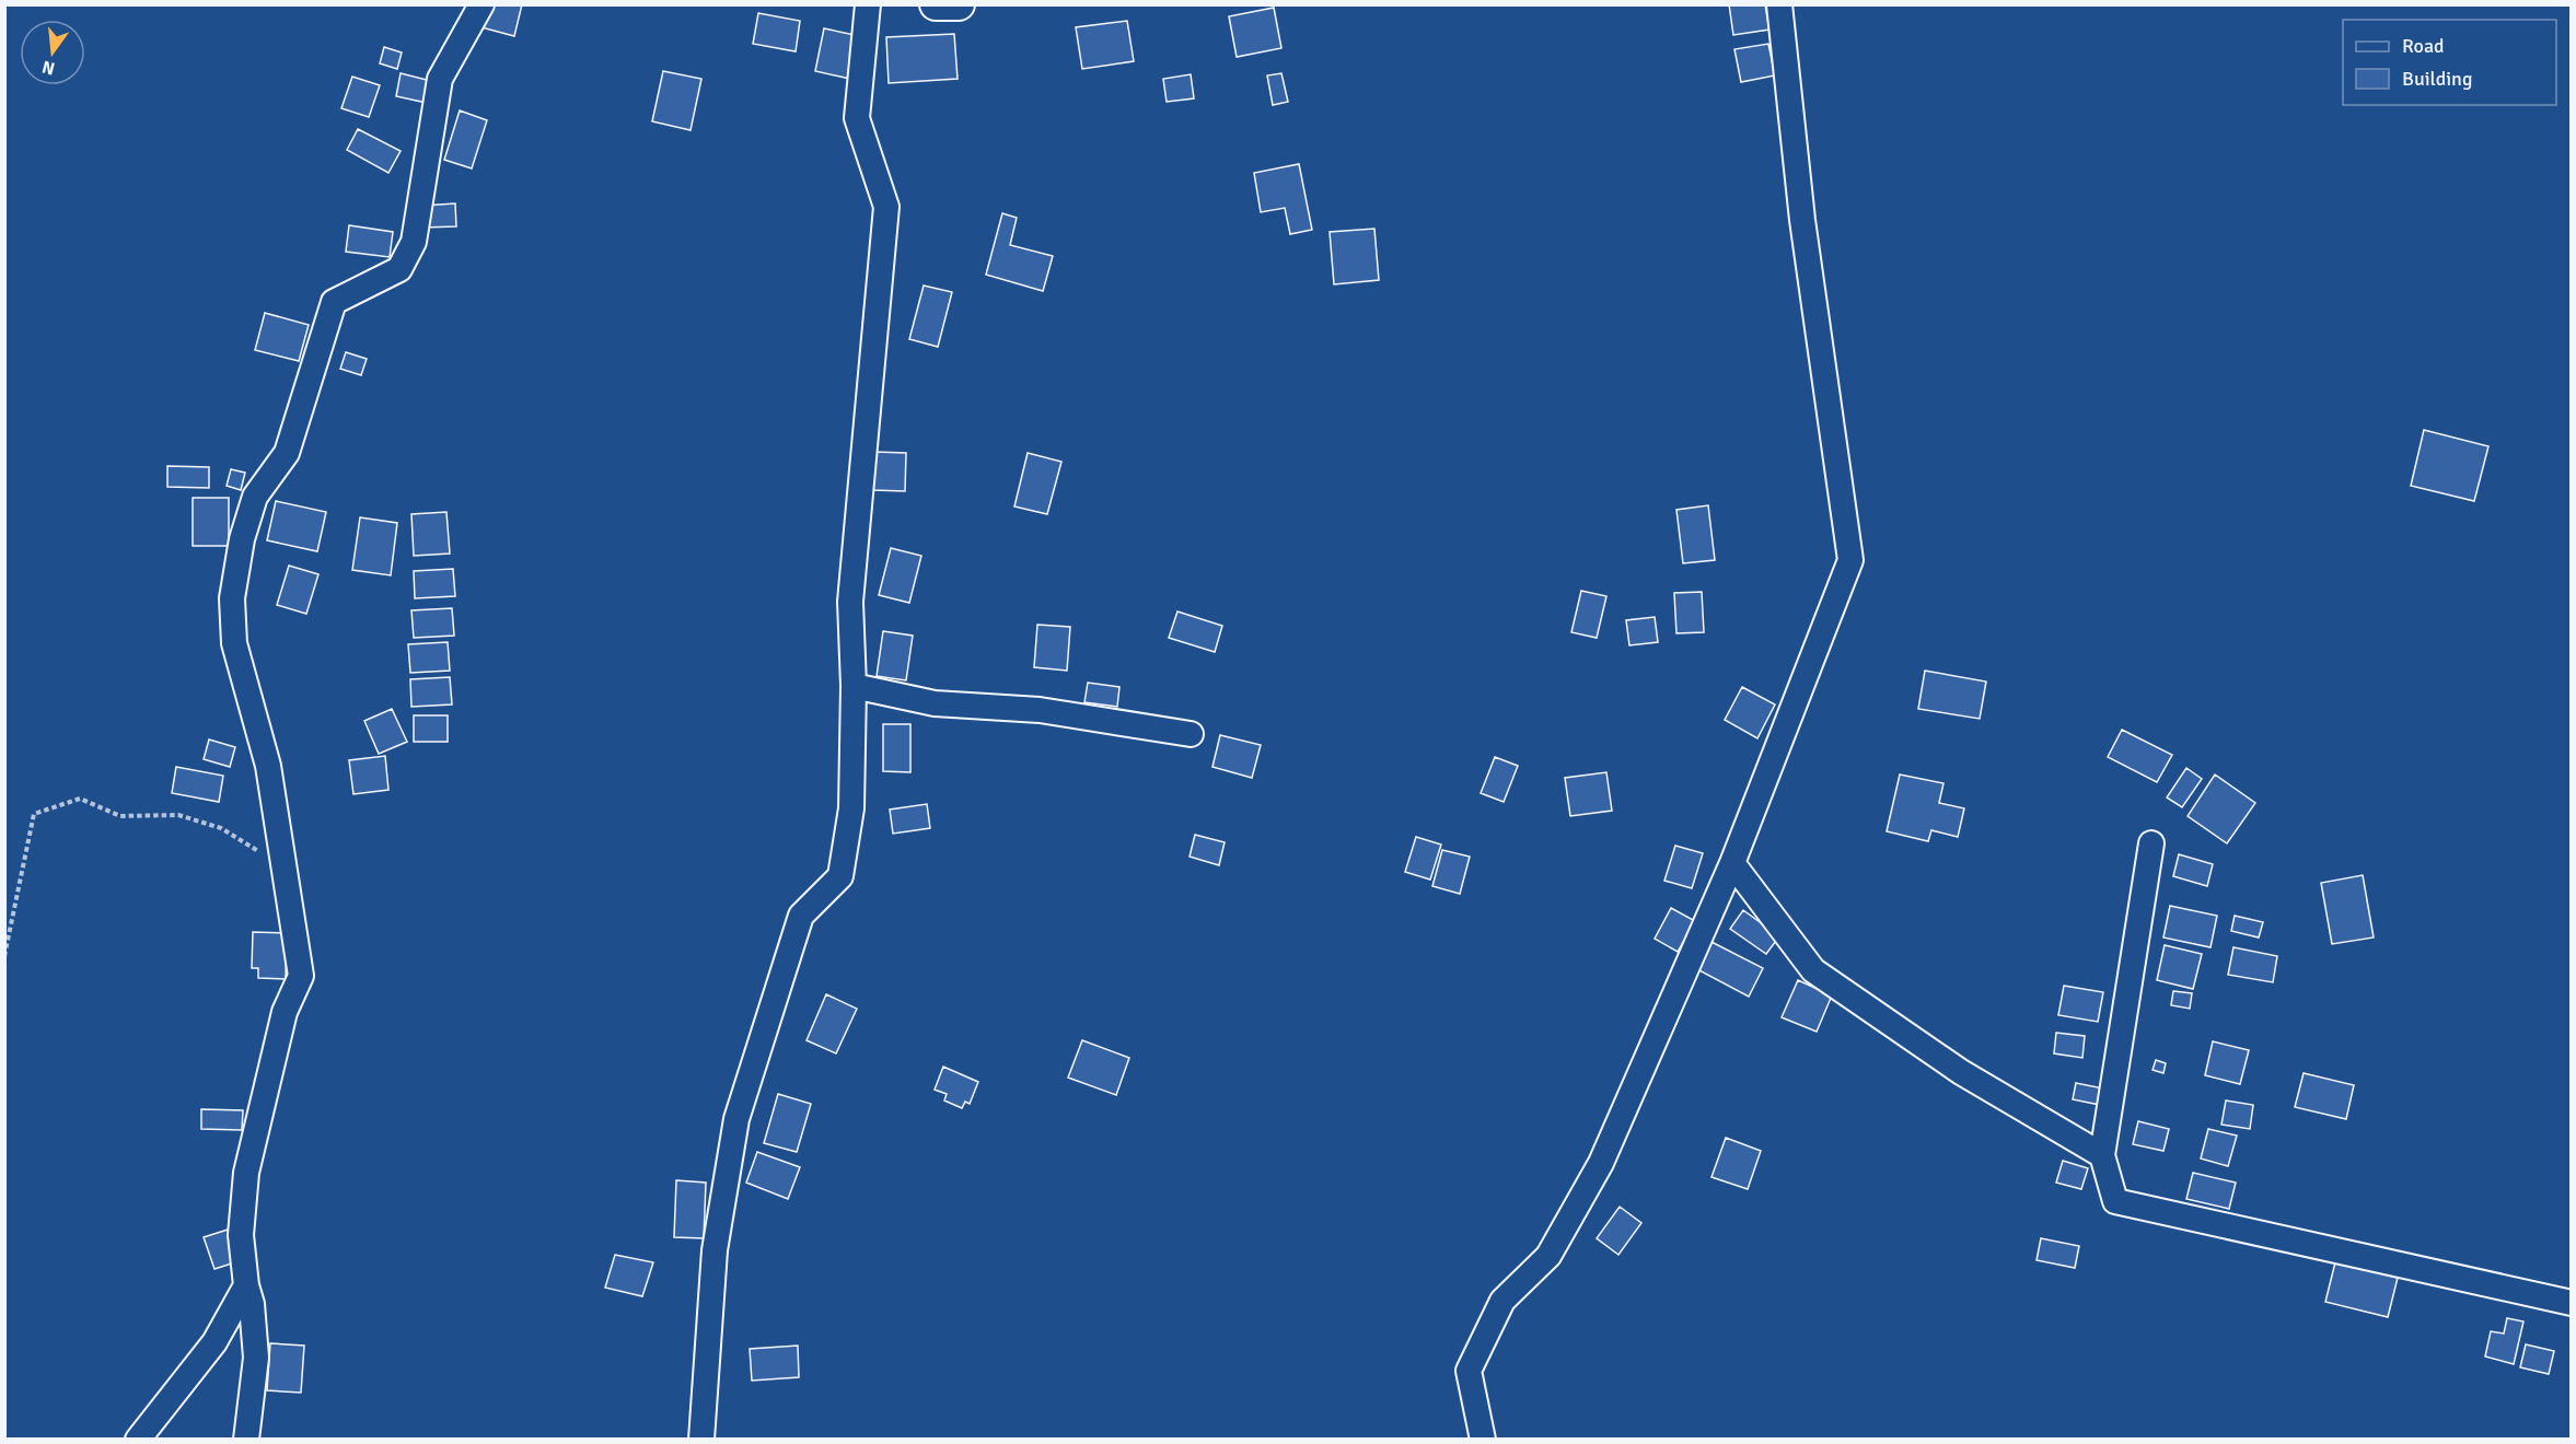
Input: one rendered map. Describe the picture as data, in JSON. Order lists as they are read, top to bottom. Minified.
{"legend":["Road","Building"],"north":"bottom"}
